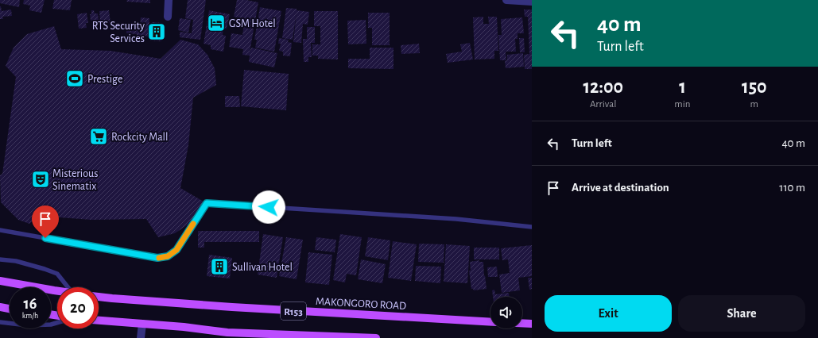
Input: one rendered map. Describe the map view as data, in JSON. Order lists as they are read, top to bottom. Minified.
{"streets":{"main road":["MAKONGORO ROAD","R153"]},"places":{"hotel":["GSM Hotel"],"building":["RTS Security Services","Sullivan Hotel"],"sports":["Prestige"],"supermarket":["Rockcity Mall"],"theatre":["Misterious Sinematix"]},"page":{"turn":["40 m","Turn left"],"eta":["12:00","Arrival","1","min","150","m"],"list":[{"name":"Turn left","value":"40 m"},{"name":"Arrive at destination","value":"110 m"}],"speed":"16 km/h","limit":"20","buttons":["Exit","Share"]}}
